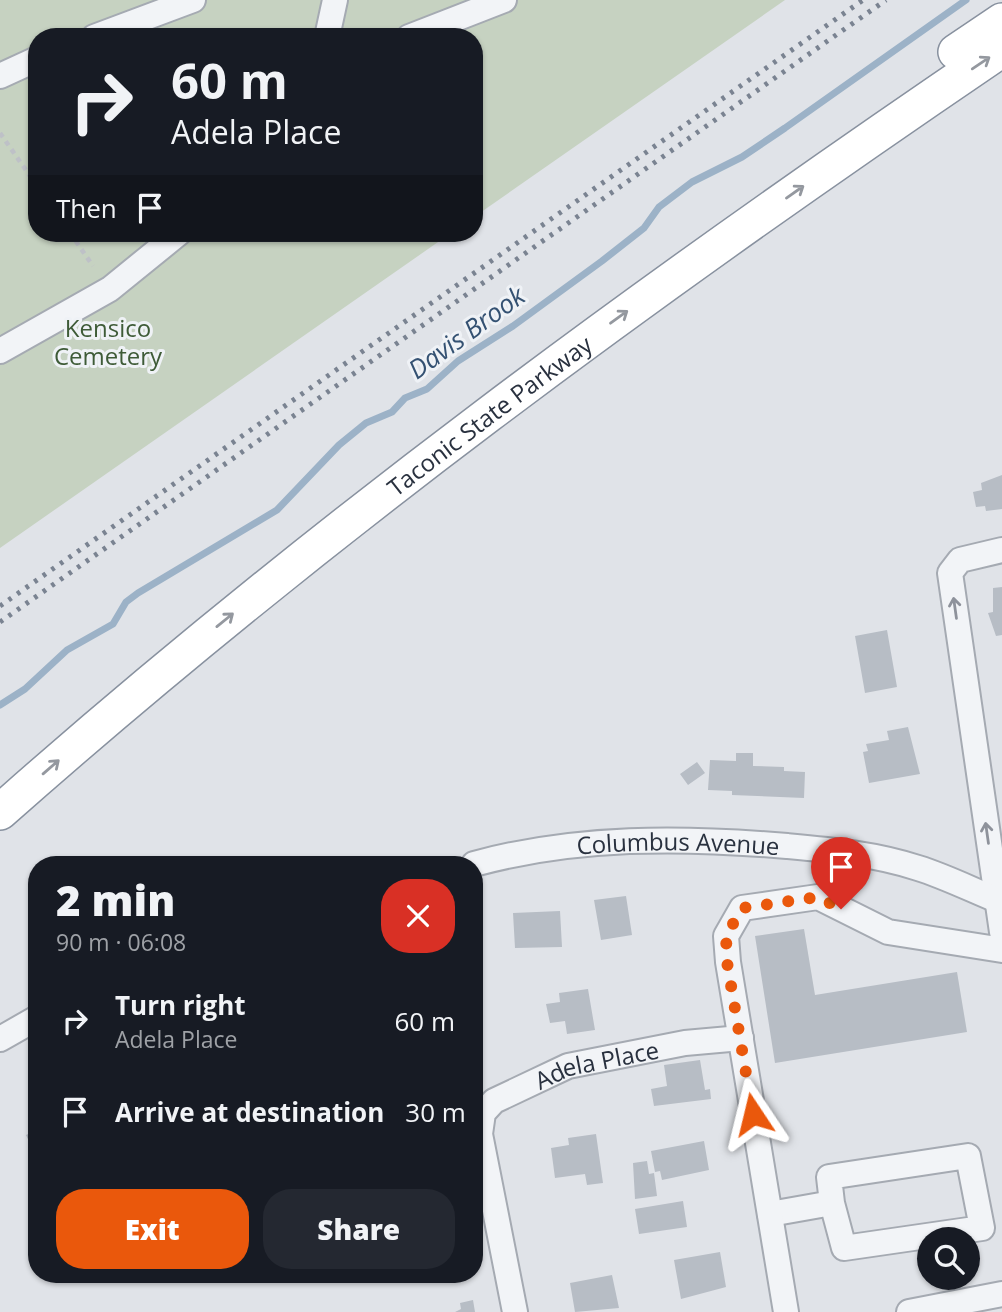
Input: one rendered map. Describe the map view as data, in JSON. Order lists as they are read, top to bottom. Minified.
{"streets":{"highway":["Taconic State Parkway"],"street":["Columbus Avenue","Adela Place"]},"water":["Davis Brook"],"parks":["Kensico Cemetery"],"page":{"turn":["60 m","Adela Place"],"then":"Then","heading":["2 min","90 m · 06:08"],"list":[{"name":"Turn right","note":"Adela Place","value":"60 m"},{"name":"Arrive at destination","value":"30 m"}],"buttons":["Exit","Share"]}}
